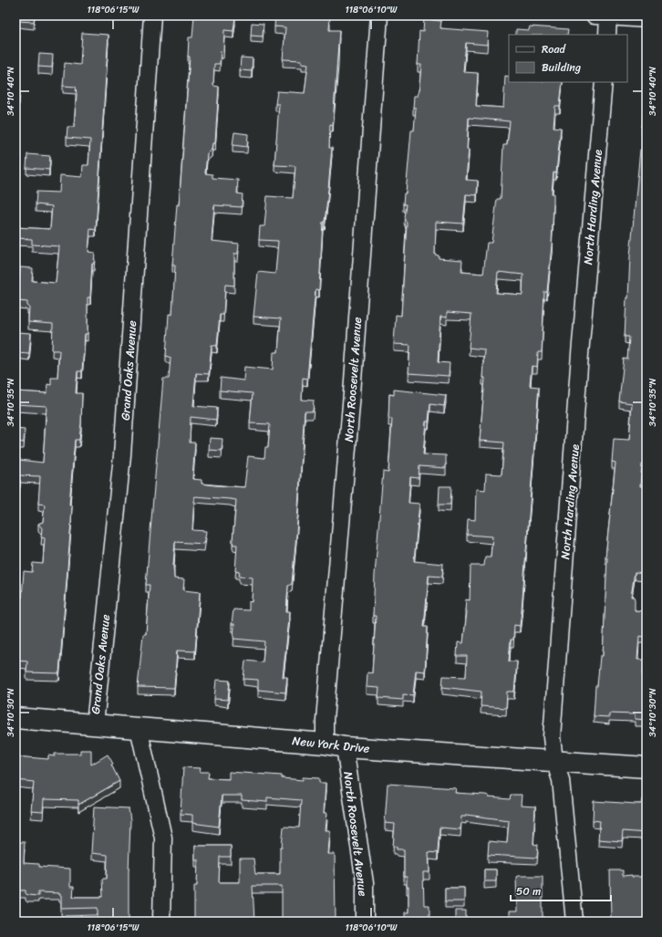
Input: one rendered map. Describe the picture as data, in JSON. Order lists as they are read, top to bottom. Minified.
{"streets":{"street":["North Harding Avenue","Grand Oaks Avenue","North Roosevelt Avenue","New York Drive"]},"crossings":[["North Harding Avenue","New York Drive"],["Grand Oaks Avenue","New York Drive"],["North Roosevelt Avenue","New York Drive"]],"legend":["Road","Building"],"scale_bar":"50 m","coordinates":["118°06'15\"W","118°06'10\"W","34°10'40\"N","34°10'35\"N","34°10'30\"N"]}
